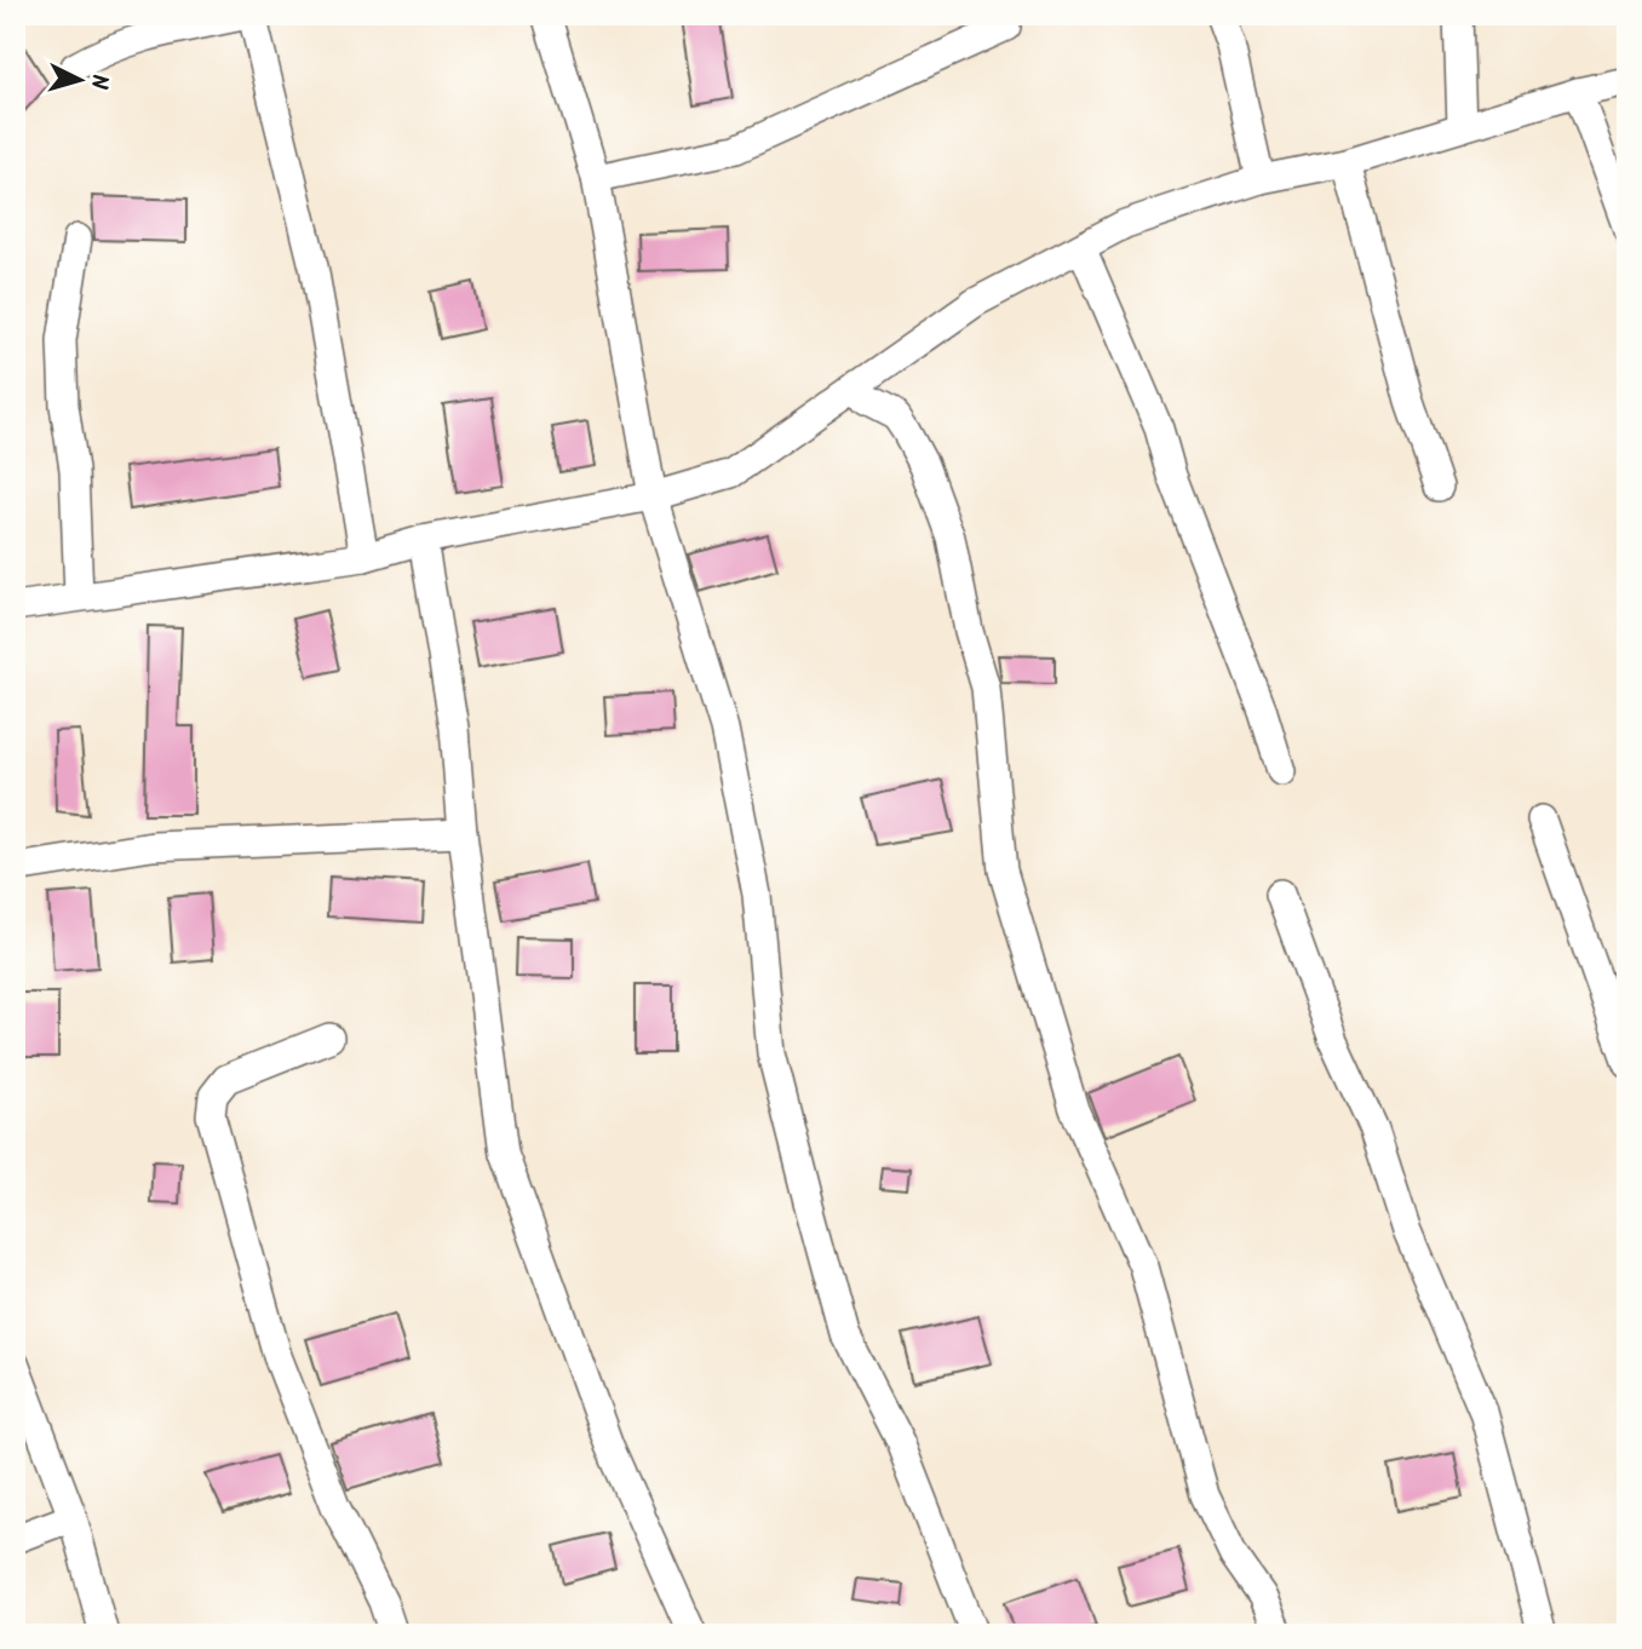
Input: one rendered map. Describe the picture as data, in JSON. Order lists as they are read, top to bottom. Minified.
{"north":"right"}
